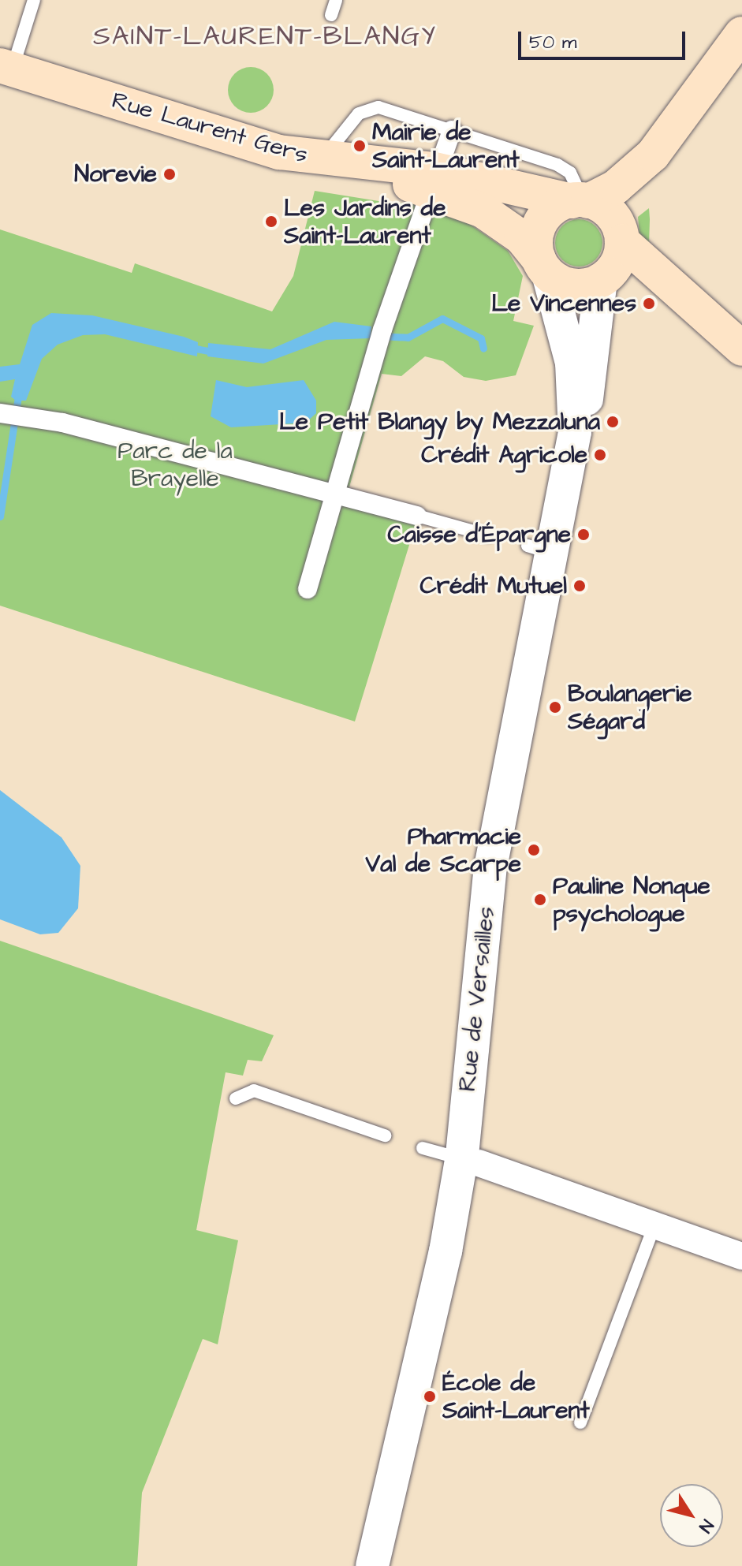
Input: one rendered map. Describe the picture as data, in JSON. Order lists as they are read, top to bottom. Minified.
{"streets":{"main road":["Rue Laurent Gers"],"street":["Rue de Versailles"]},"crossings":[["Rue Laurent Gers","Rue de Versailles"]],"districts":["SAINT-LAURENT-BLANGY"],"parks":["Parc de la Brayelle"],"places":["Mairie de Saint-Laurent","Norevie","Les Jardins de Saint-Laurent","Le Vincennes","Le Petit Blangy by Mezzaluna","Crédit Agricole","Caisse d'Épargne","Crédit Mutuel","Boulangerie Ségard","Pharmacie Val de Scarpe","Pauline Nonque psychologue","École de Saint-Laurent"],"scale_bar":"50 m","north":"bottom right"}
